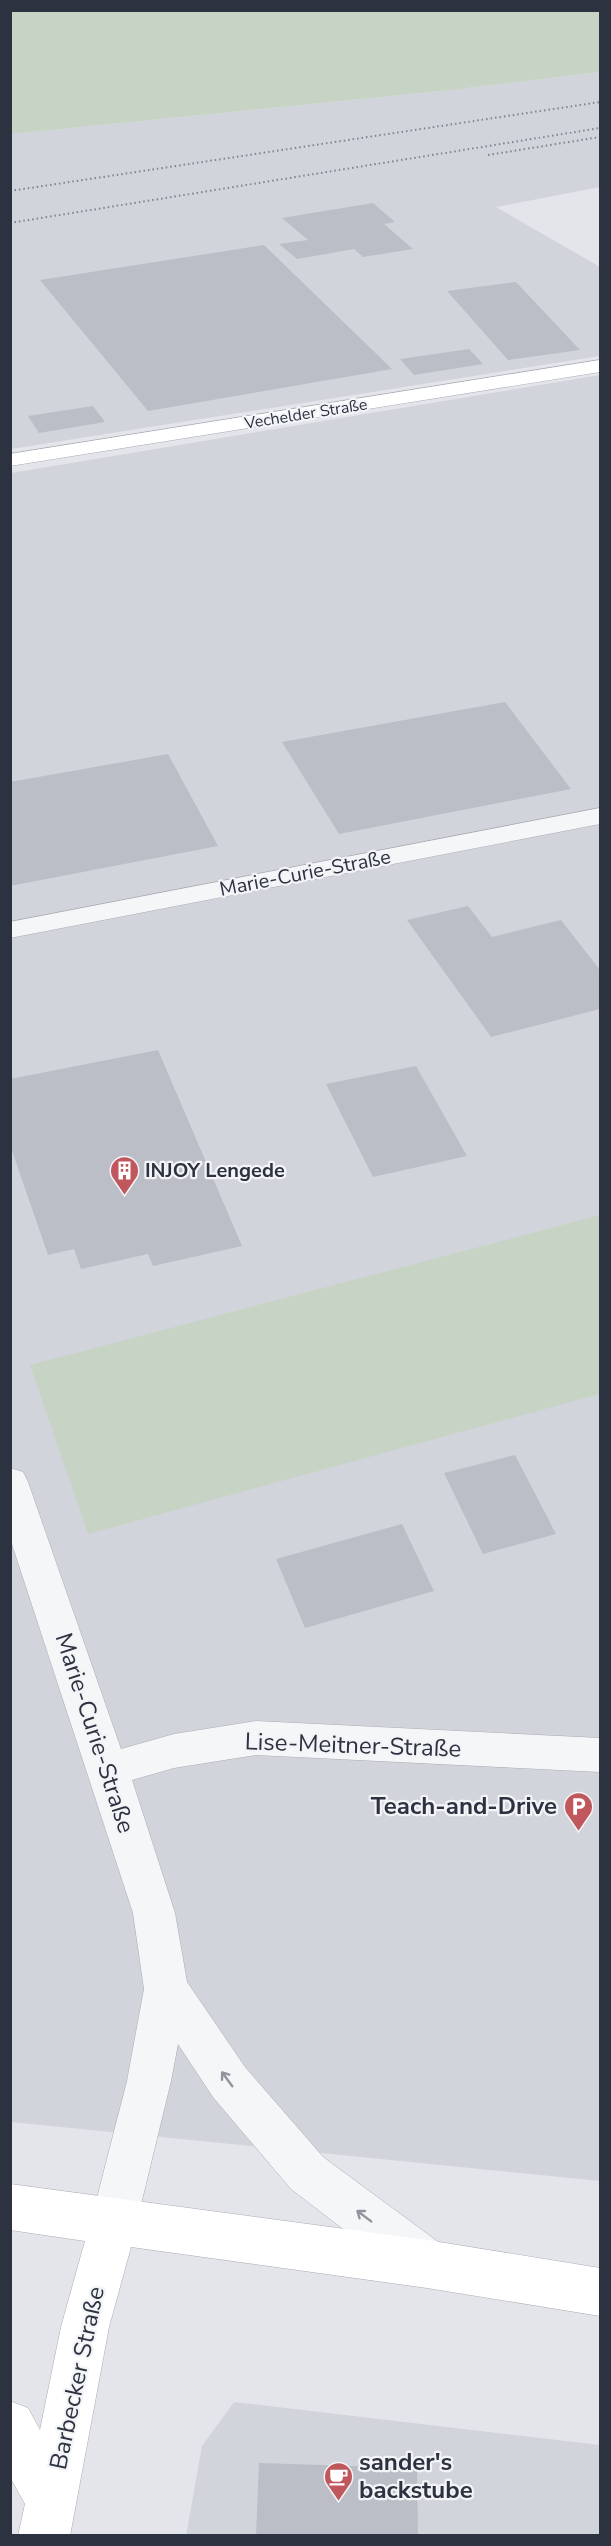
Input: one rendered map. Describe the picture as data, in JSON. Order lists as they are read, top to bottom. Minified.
{"streets":{"main road":["Vechelder Straße","Barbecker Straße"],"street":["Marie-Curie-Straße","Lise-Meitner-Straße"]},"crossings":[["Marie-Curie-Straße","Lise-Meitner-Straße"],["Marie-Curie-Straße","Barbecker Straße"]],"places":{"building":["INJOY Lengede"],"parking":["Teach-and-Drive"],"cafe":["sander's backstube"]}}
